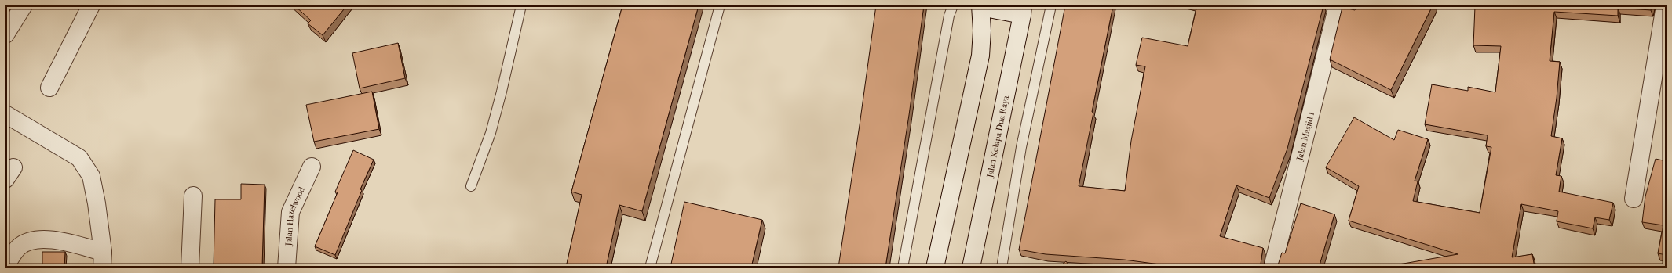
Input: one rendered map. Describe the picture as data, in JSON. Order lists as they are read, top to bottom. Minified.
{"streets":{"street":["Jalan Masjid 1","Jalan Kelapa Dua Raya","Jalan Hazelwood"]}}
